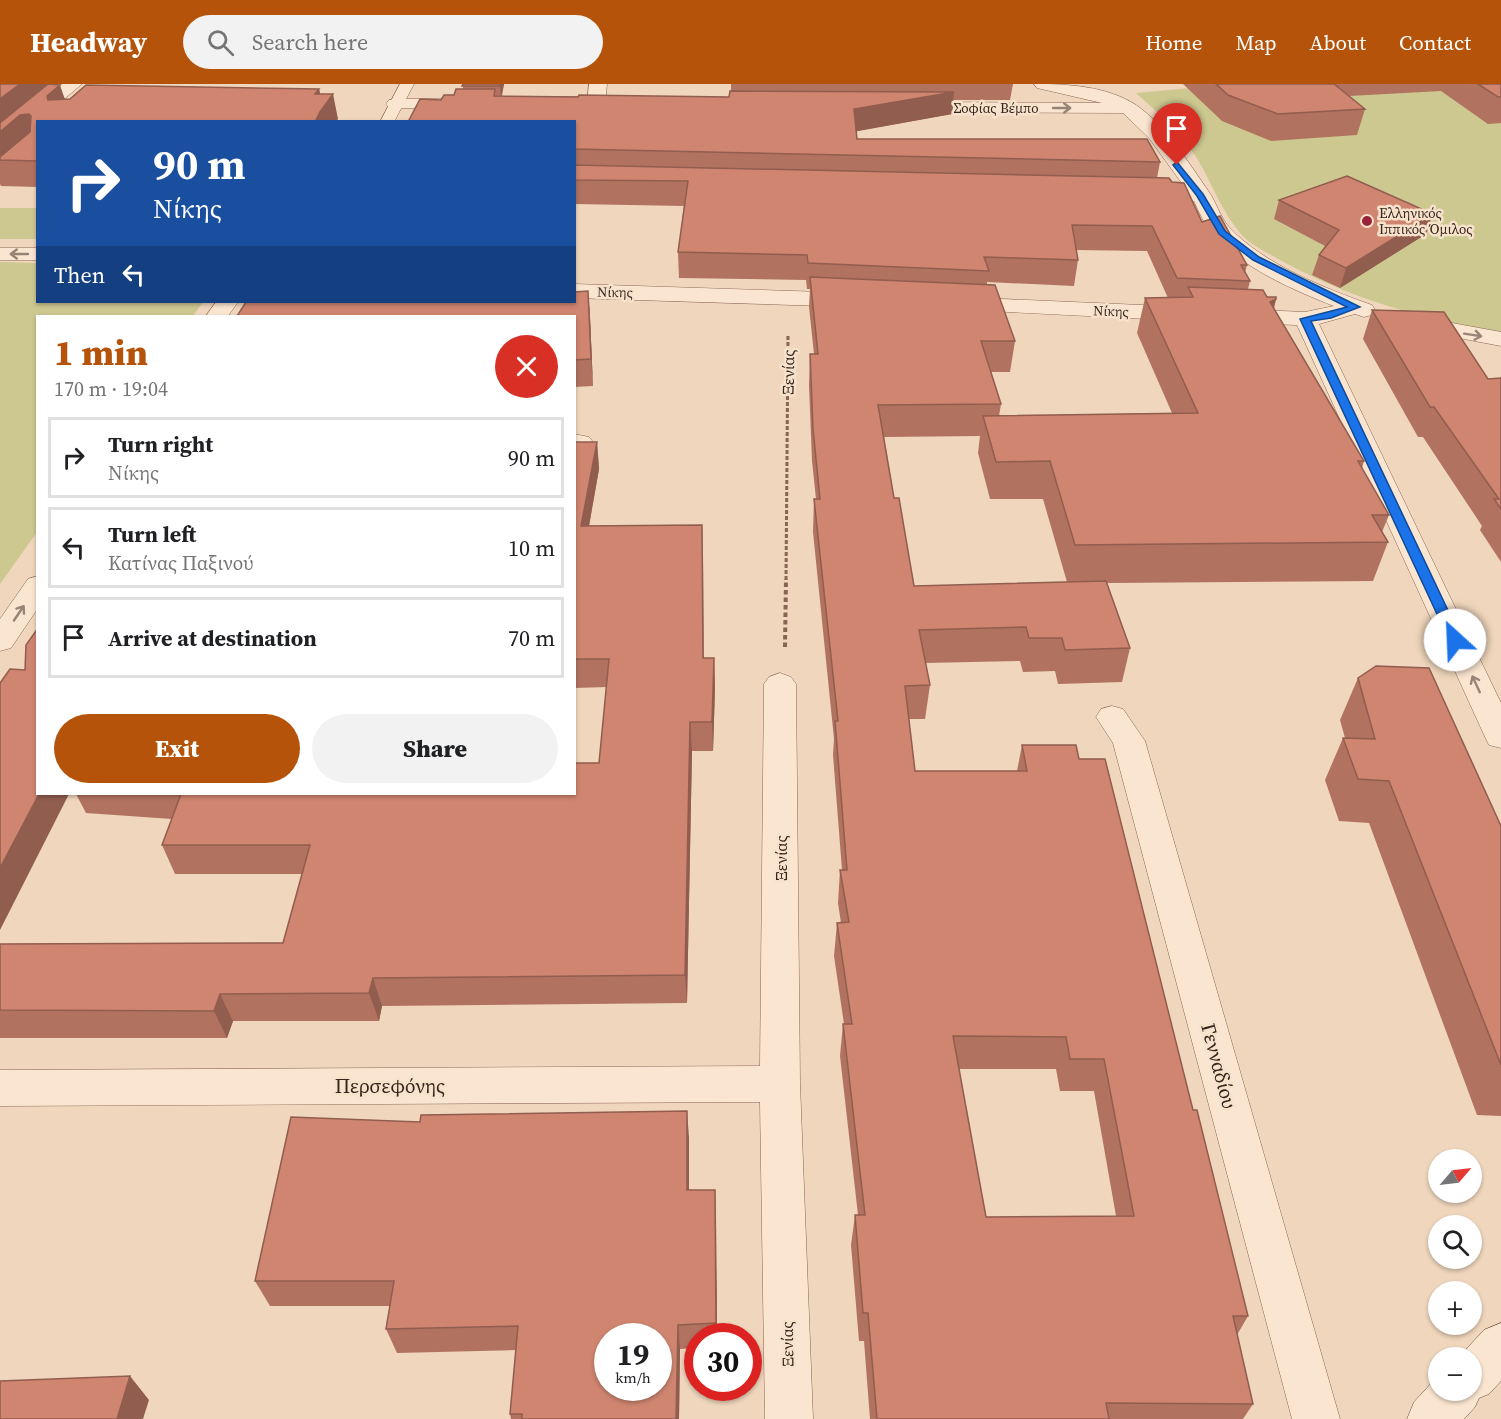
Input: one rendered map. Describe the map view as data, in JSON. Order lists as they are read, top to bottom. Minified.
{"streets":{"street":["Σοφίας Βέμπο","Νίκης","Ξενίας","Γενναδίου","Περσεφόνης"]},"crossings":[["Νίκης","Ξενίας"],["Ξενίας","Περσεφόνης"]],"places":["Ελληνικός Ιππικός Όμιλος"],"north":"top right","page":{"header":"Headway","search":"Search here","nav":["Home","Map","About","Contact"],"turn":["90 m","Νίκης"],"then":"Then","heading":["1 min","170 m · 19:04"],"list":[{"name":"Turn right","note":"Νίκης","value":"90 m"},{"name":"Turn left","note":"Κατίνας Παξινού","value":"10 m"},{"name":"Arrive at destination","value":"70 m"}],"buttons":["Exit","Share"],"map_buttons":["+","−"],"speed":"19 km/h","limit":"30"}}
